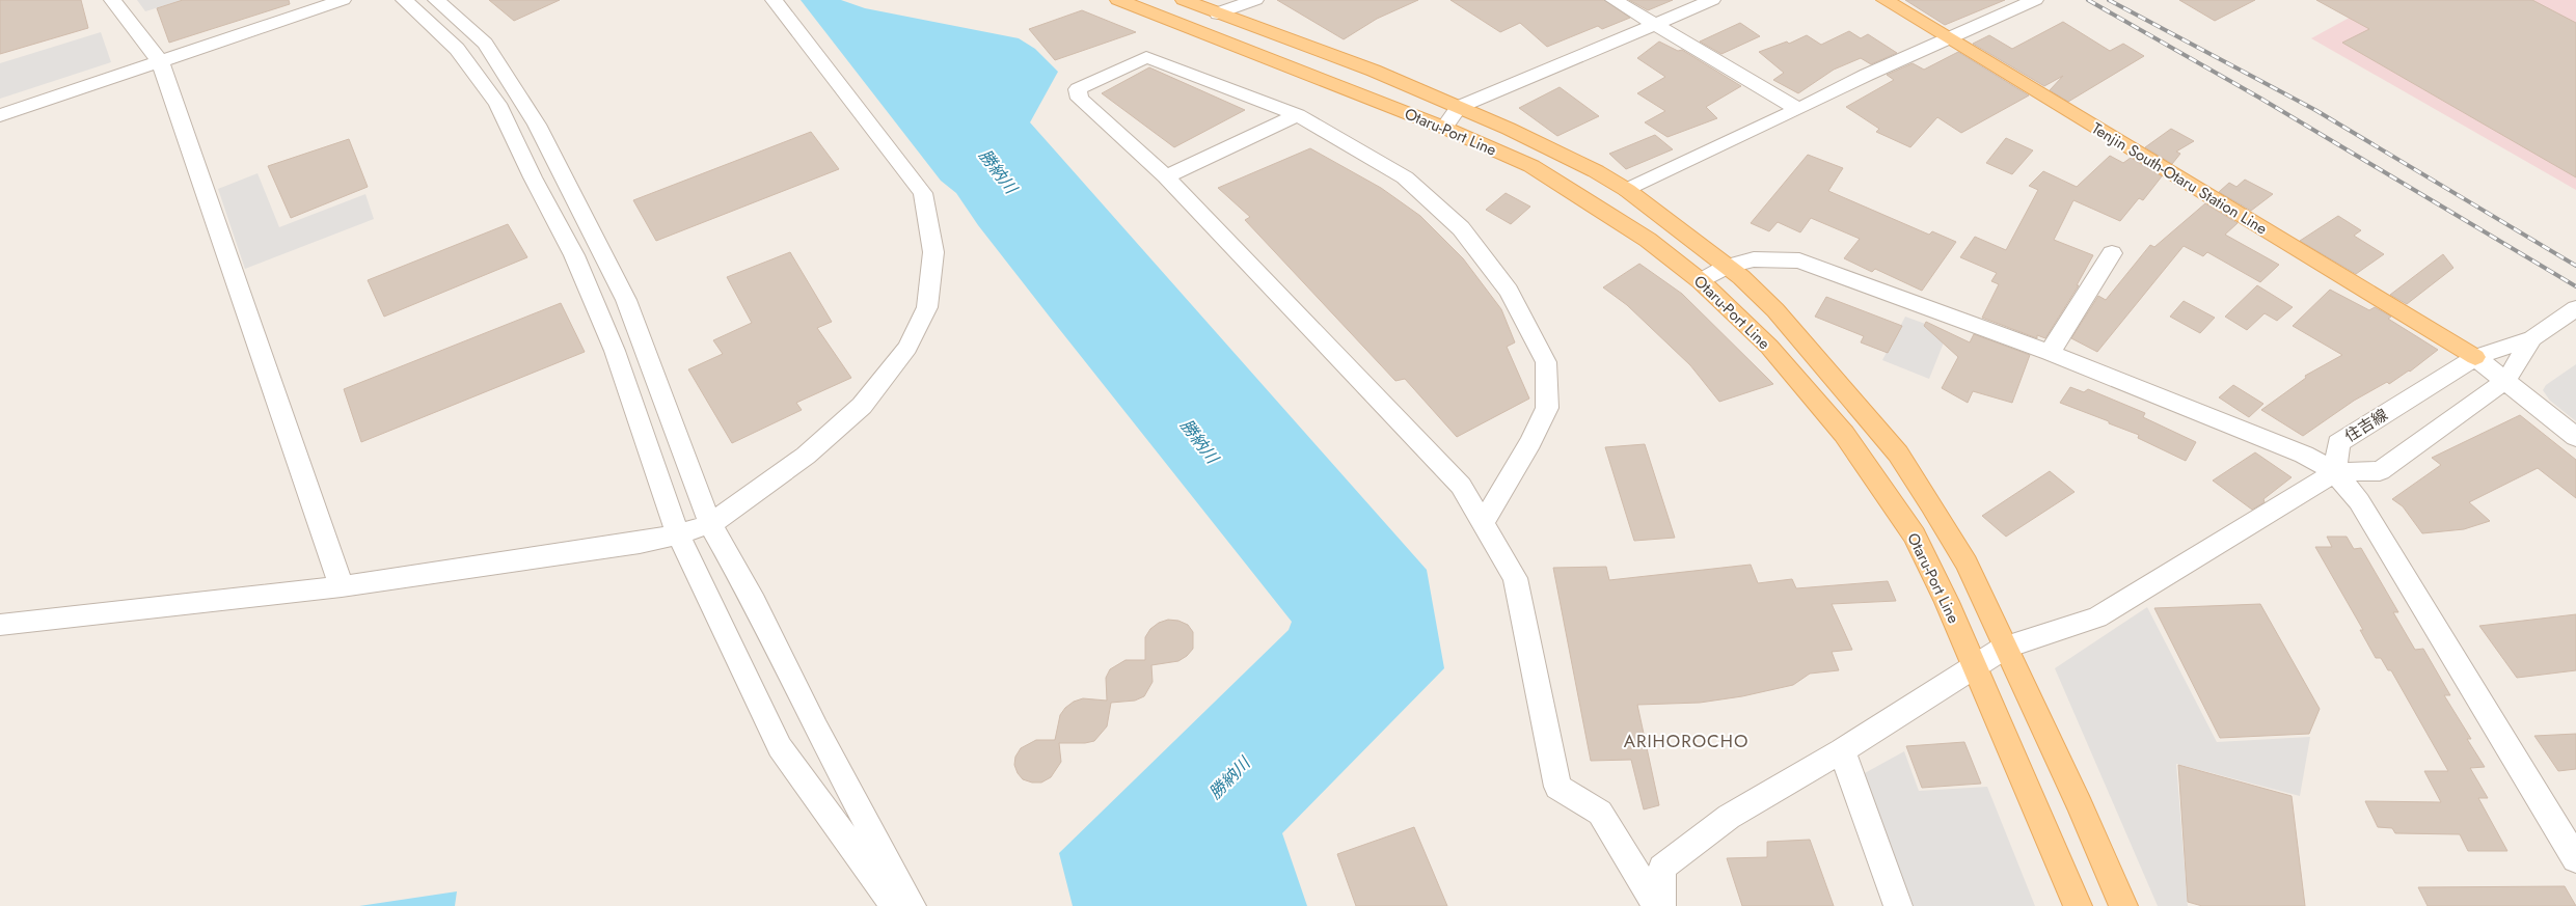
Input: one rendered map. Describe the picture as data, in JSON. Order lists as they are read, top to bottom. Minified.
{"streets":{"main road":["Otaru-Port Line","Tenjin South-Otaru Station Line"],"street":["住吉線"]},"crossings":[["Tenjin South-Otaru Station Line","住吉線"]],"districts":["ARIHOROCHO"],"water":["勝納川"]}
